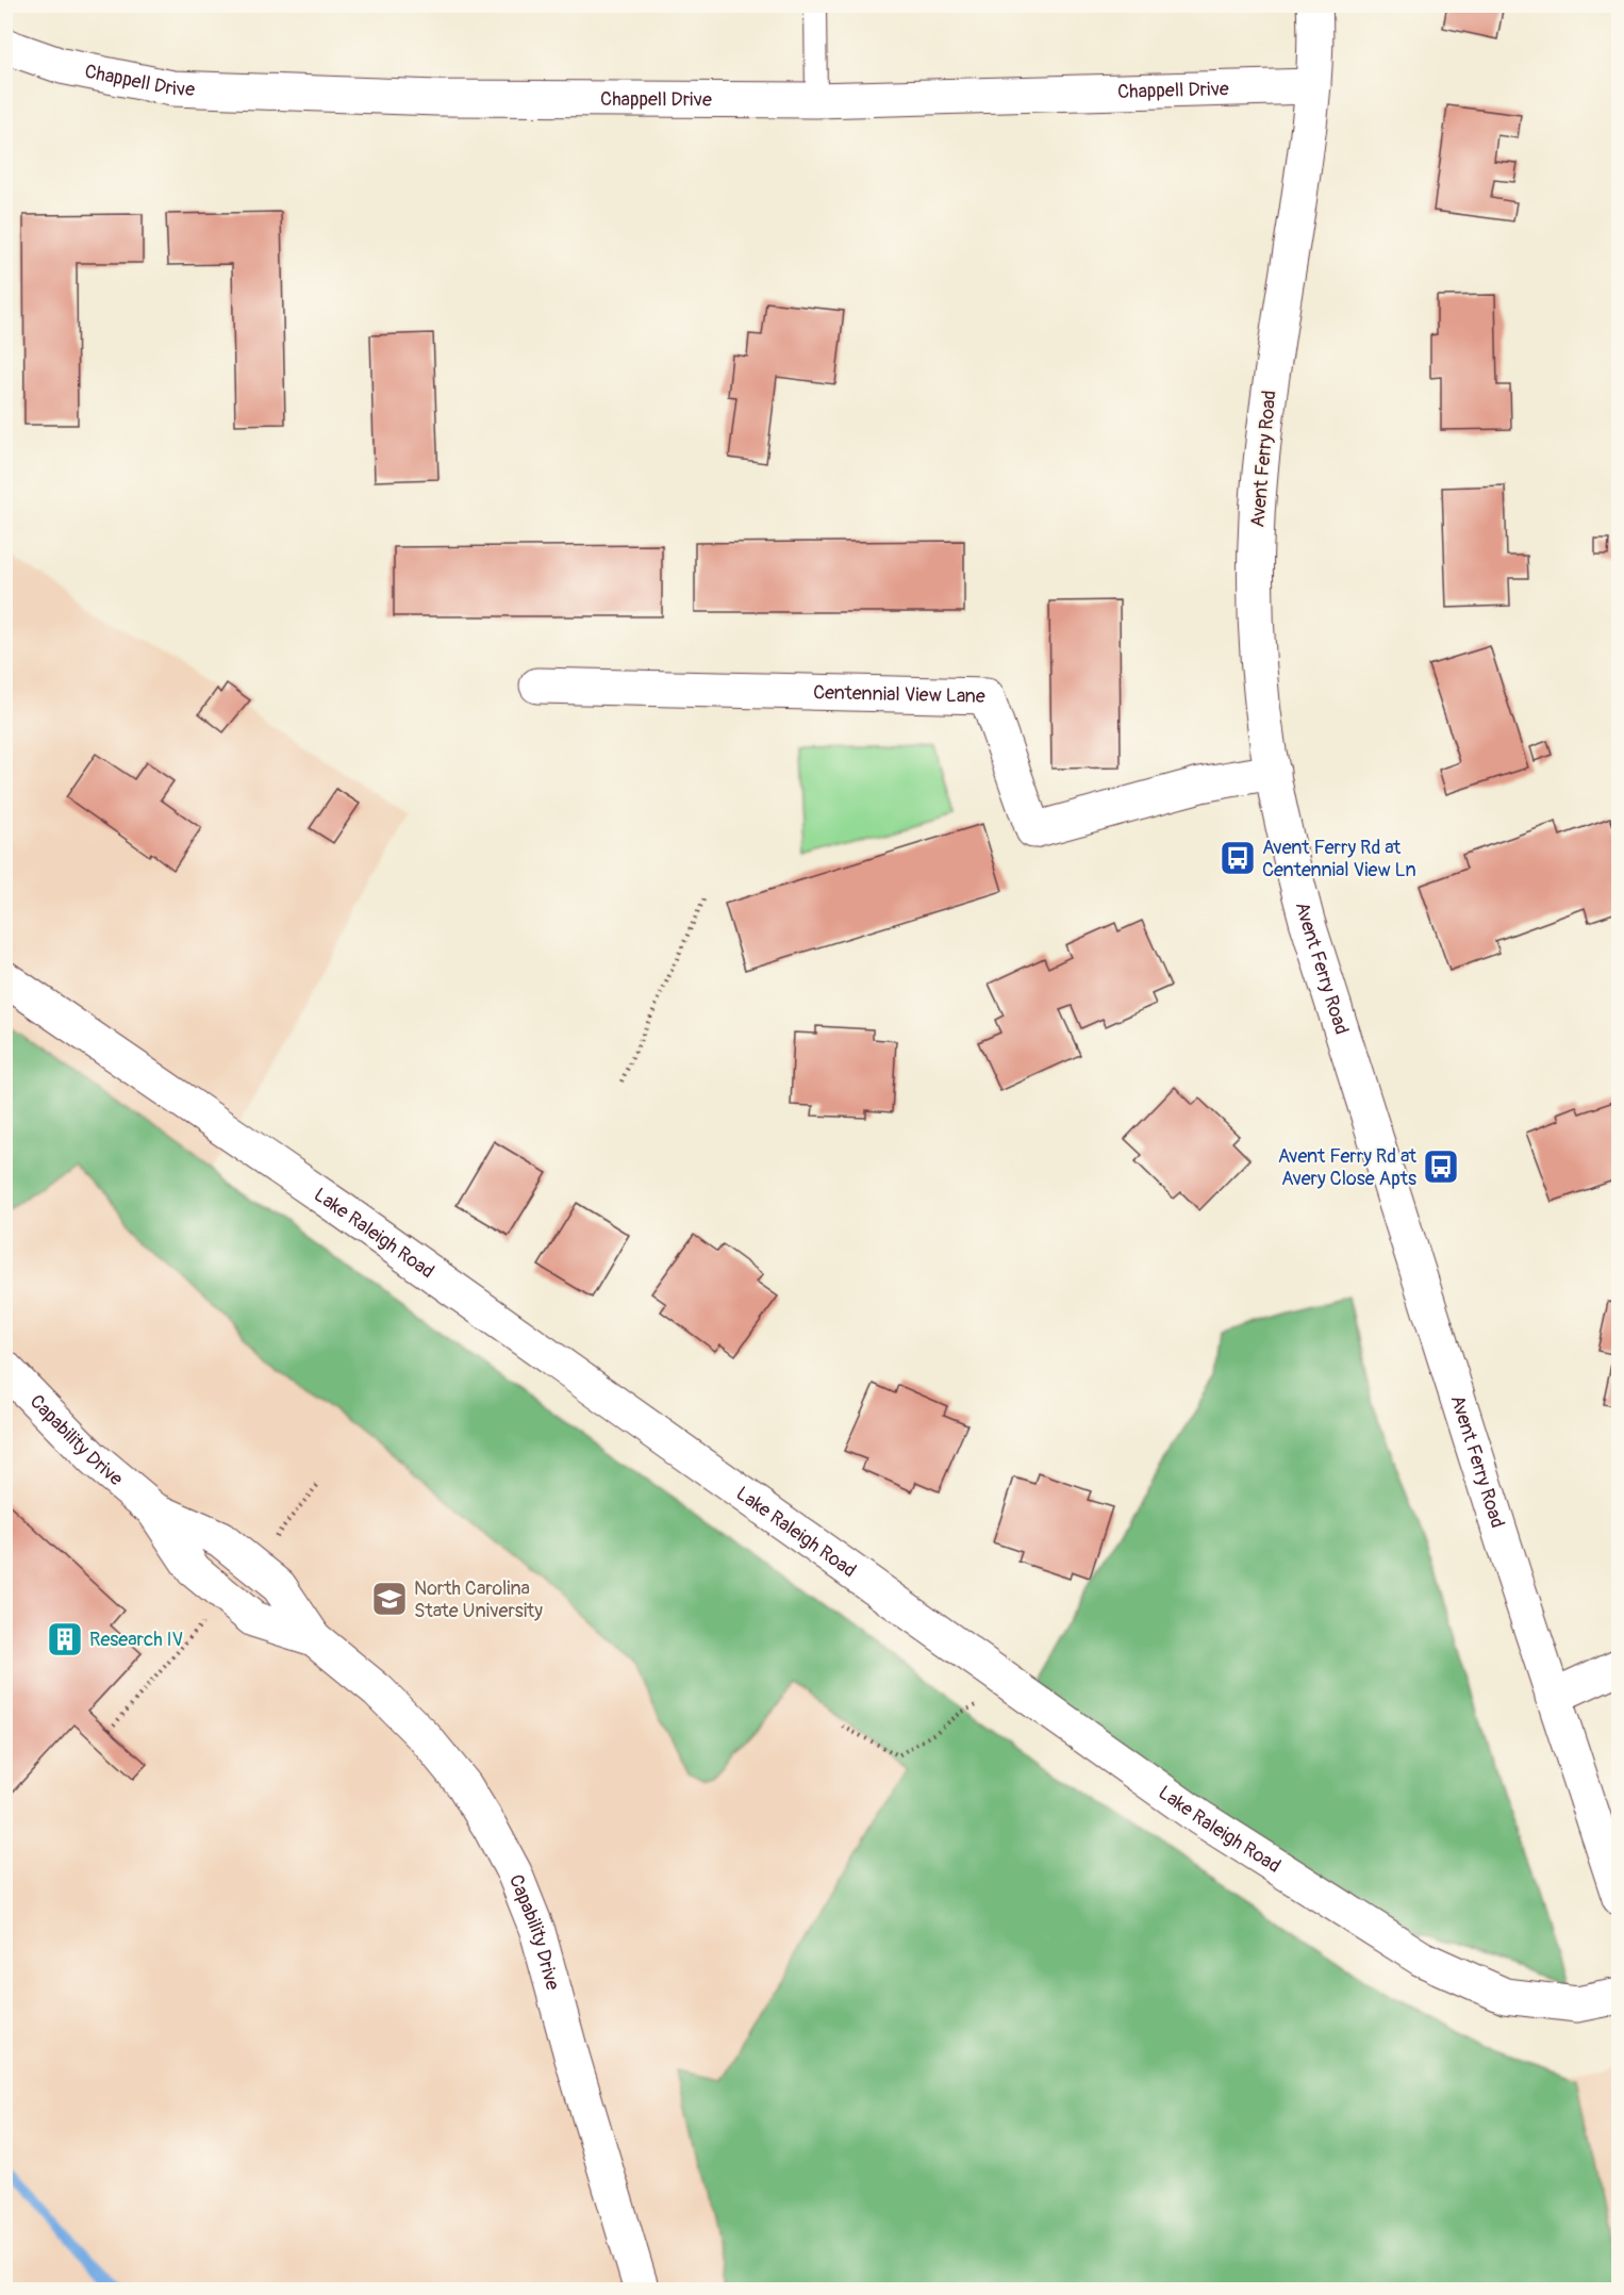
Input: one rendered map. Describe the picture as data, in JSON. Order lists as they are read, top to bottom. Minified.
{"streets":{"street":["Chappell Drive","Avent Ferry Road","Centennial View Lane","Lake Raleigh Road","Capability Drive"]},"crossings":[["Chappell Drive","Avent Ferry Road"],["Avent Ferry Road","Centennial View Lane"]],"places":{"bus stop":["Avent Ferry Rd at Centennial View Ln","Avent Ferry Rd at Avery Close Apts"],"school or university":["North Carolina State University"],"building":["Research IV"]}}
